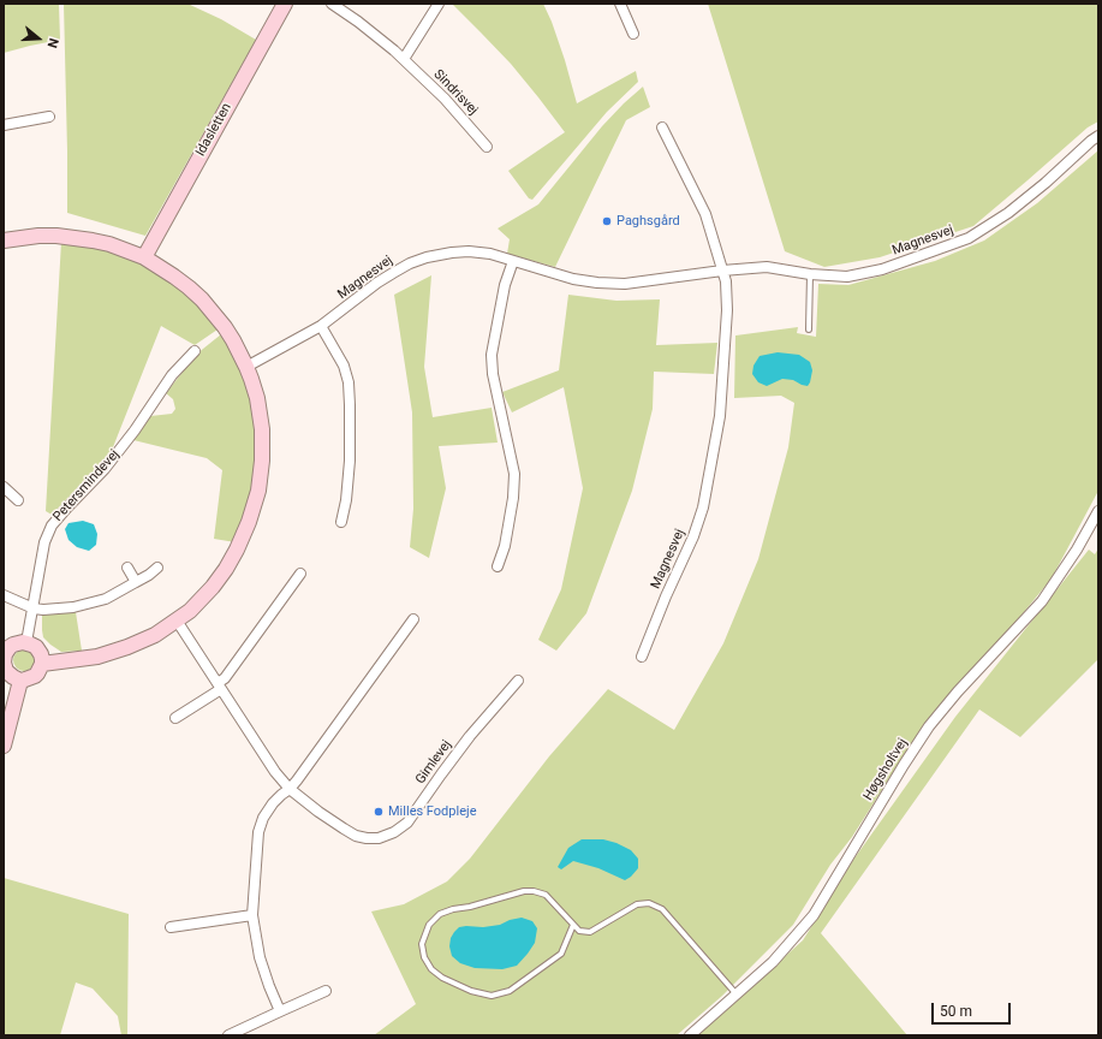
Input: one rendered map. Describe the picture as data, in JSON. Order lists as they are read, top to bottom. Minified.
{"streets":{"street":["Sindrisvej","Idasletten","Magnesvej","Petersmindevej","Gimlevej","Høgsholtvej"]},"places":["Paghsgård","Milles Fodpleje"],"scale_bar":"50 m","north":"right"}
